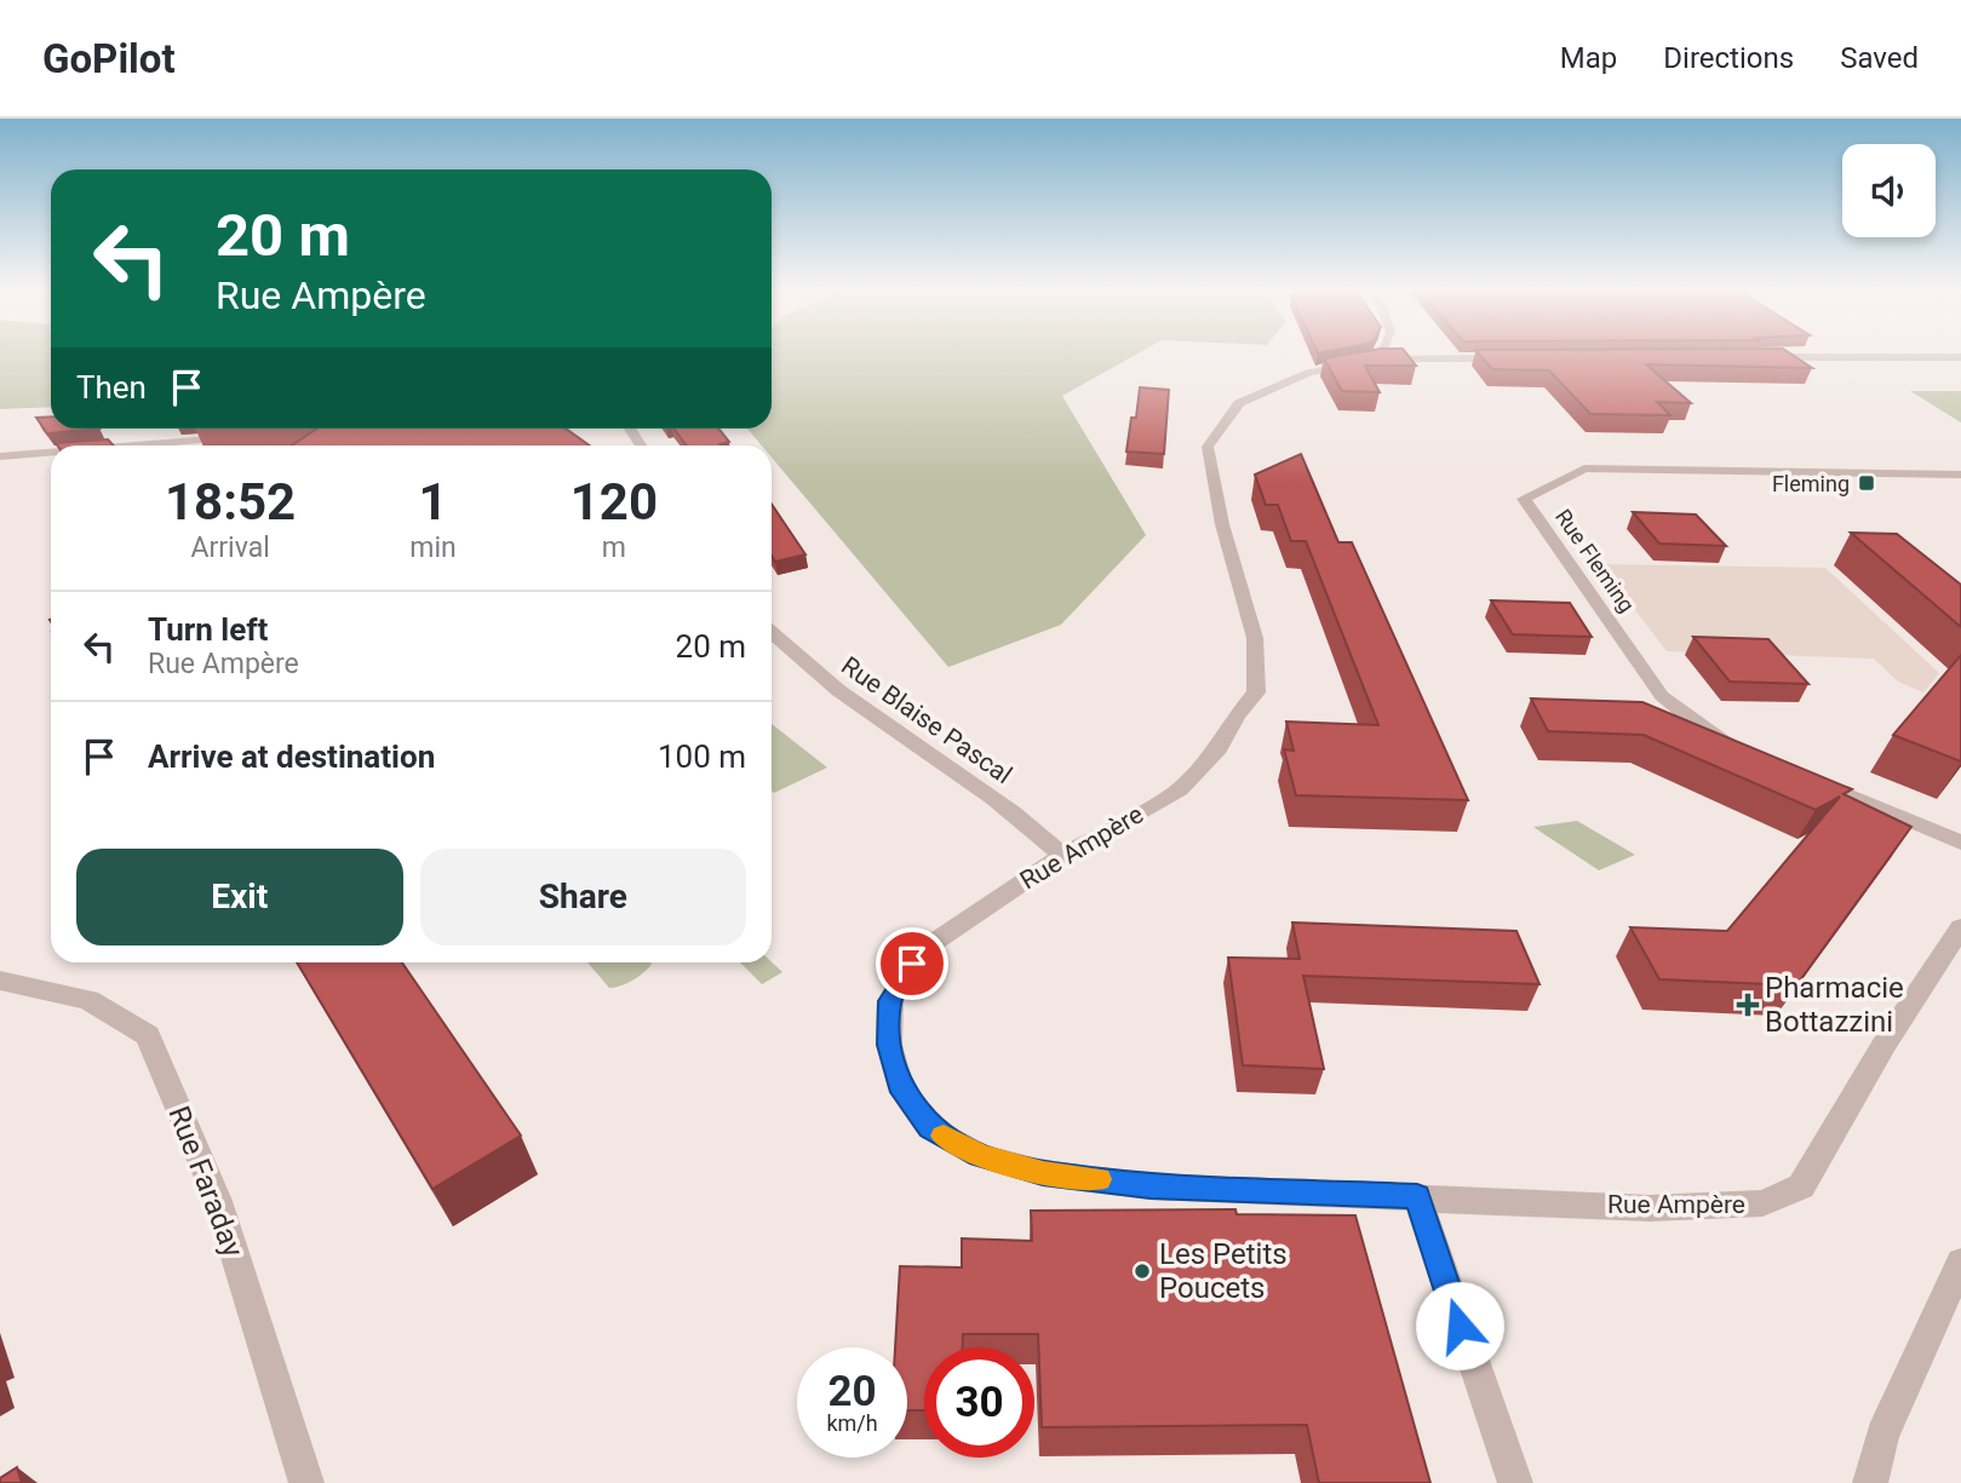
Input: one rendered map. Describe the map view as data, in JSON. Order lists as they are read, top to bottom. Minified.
{"streets":{"street":["Rue Fleming","Rue Blaise Pascal","Rue Ampère","Rue Faraday"]},"crossings":[["Rue Blaise Pascal","Rue Ampère"]],"places":{"transit":["Fleming"],"health":["Pharmacie Bottazzini"],"other":["Les Petits Poucets"]},"page":{"header":"GoPilot","nav":["Map","Directions","Saved"],"turn":["20 m","Rue Ampère"],"then":"Then","eta":["18:52","Arrival","1","min","120","m"],"list":[{"name":"Turn left","note":"Rue Ampère","value":"20 m"},{"name":"Arrive at destination","value":"100 m"}],"buttons":["Exit","Share"],"speed":"20 km/h","limit":"30"}}
